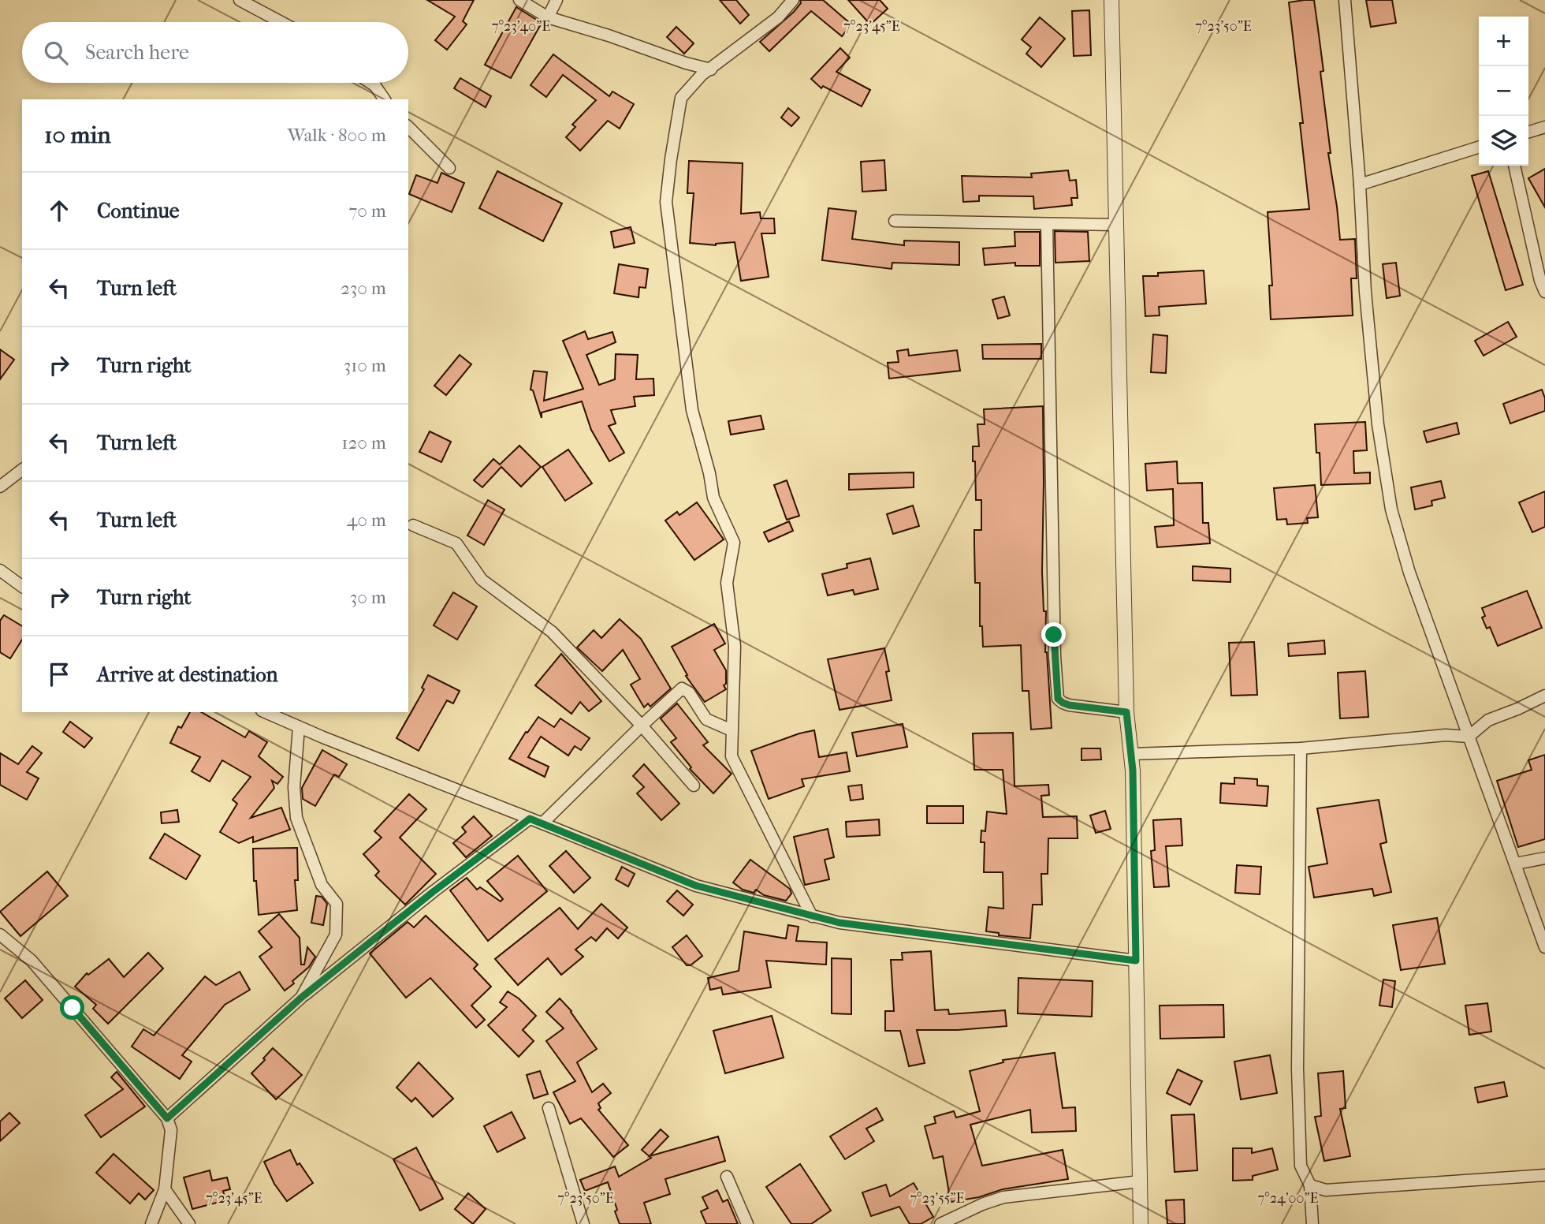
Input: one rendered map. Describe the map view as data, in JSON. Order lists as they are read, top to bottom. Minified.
{"page":{"map_buttons":["+","−"],"search":"Search here","heading":["10 min","Walk · 800 m"],"list":[["Continue","70 m"],["Turn left","230 m"],["Turn right","310 m"],["Turn left","120 m"],["Turn left","40 m"],["Turn right","30 m"],"Arrive at destination"]},"coordinates":["7°23'40\"E","7°23'45\"E","7°23'50\"E","7°23'55\"E","7°24'00\"E"]}
